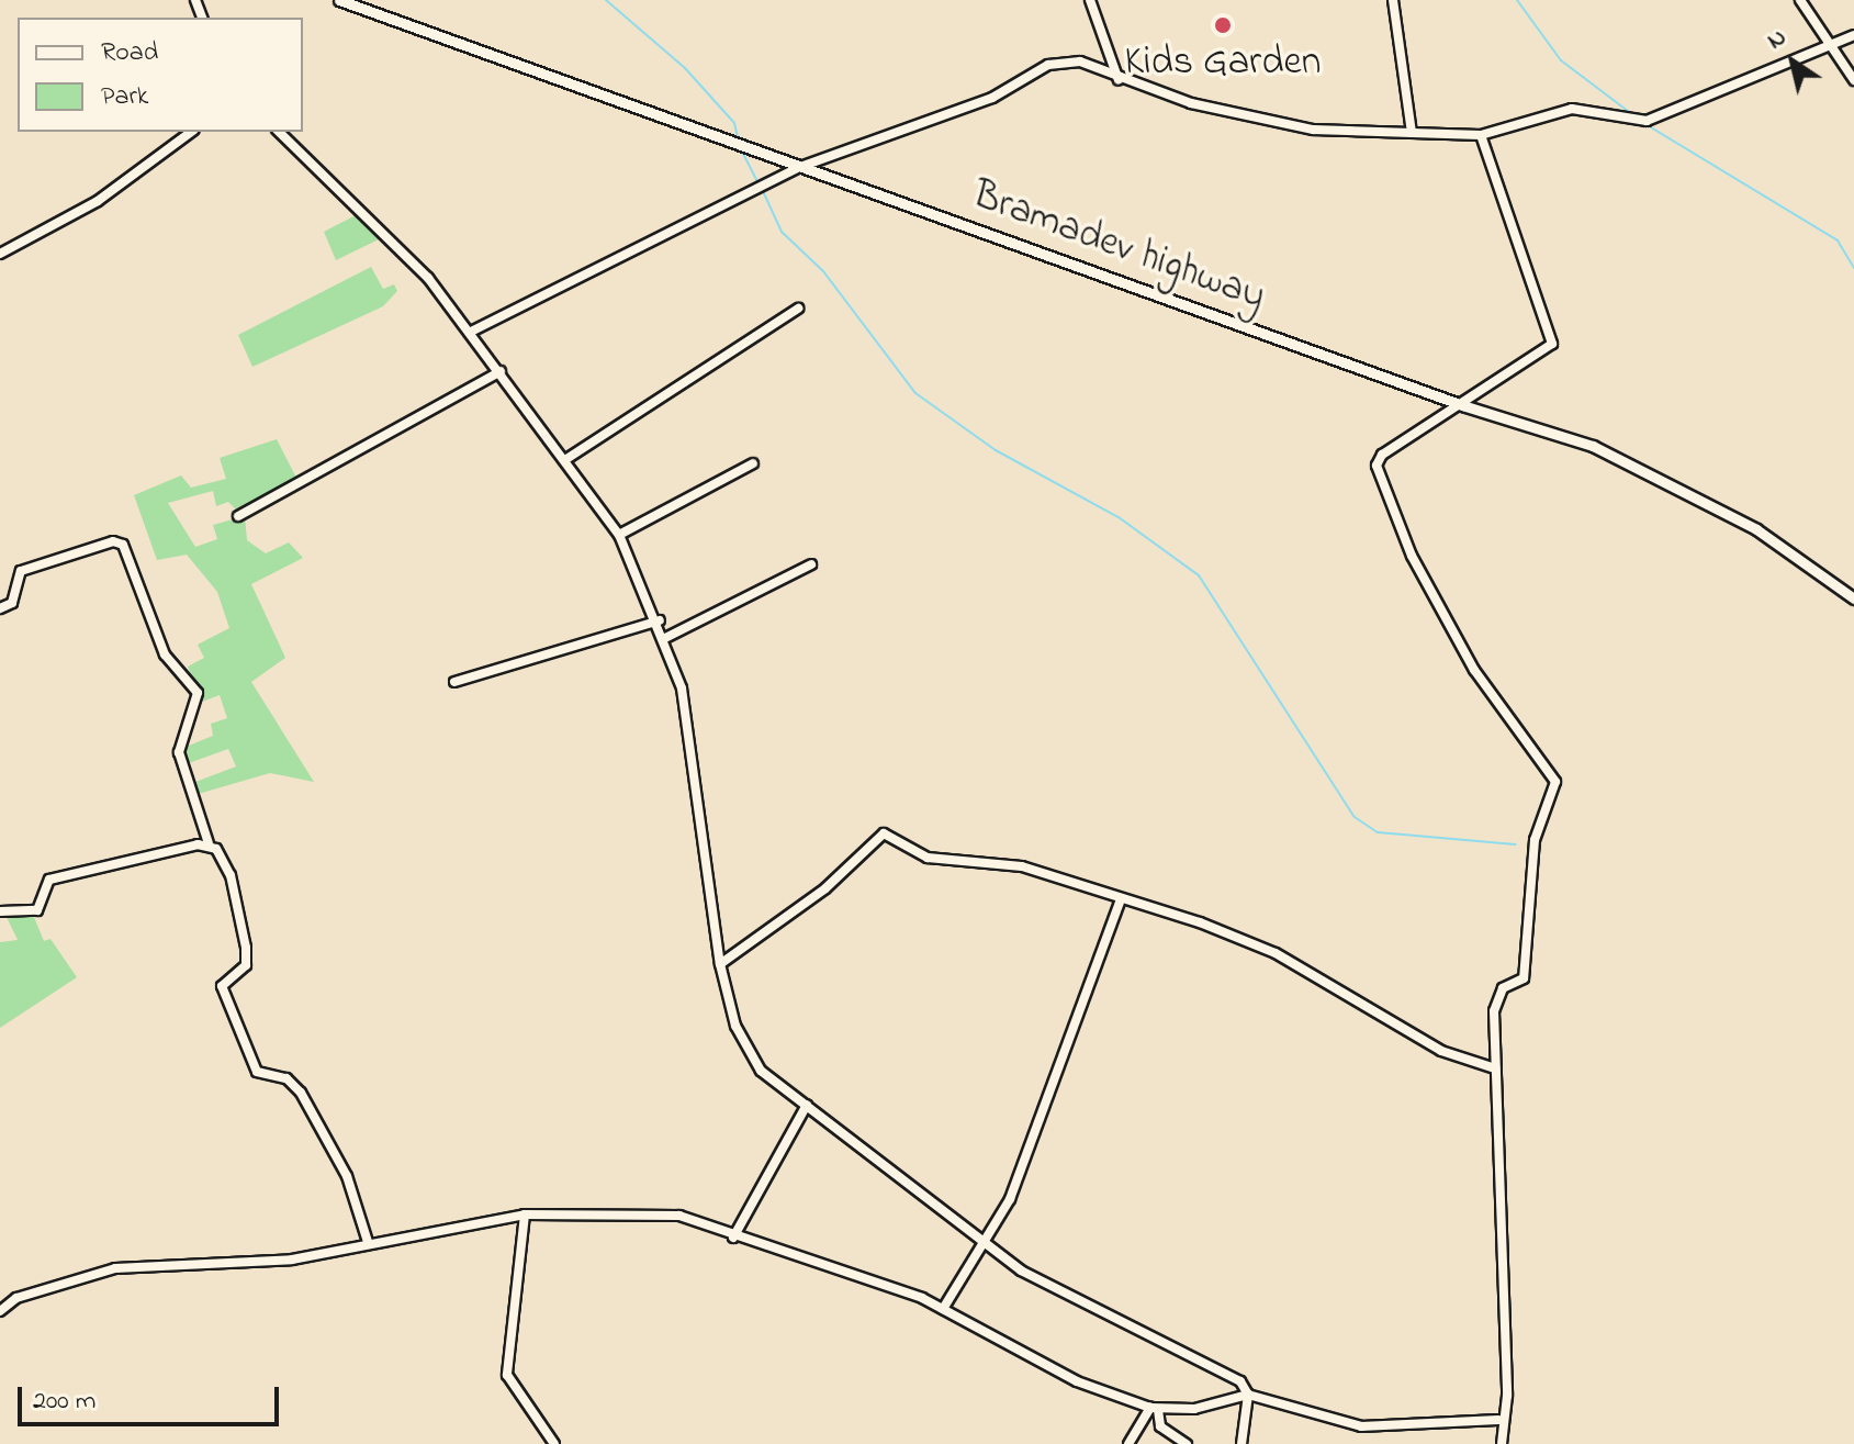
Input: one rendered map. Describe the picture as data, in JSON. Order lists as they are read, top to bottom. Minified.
{"streets":{"street":["Bramadev highway"]},"places":["Kids Garden"],"legend":["Road","Park"],"scale_bar":"200 m","north":"top left"}
